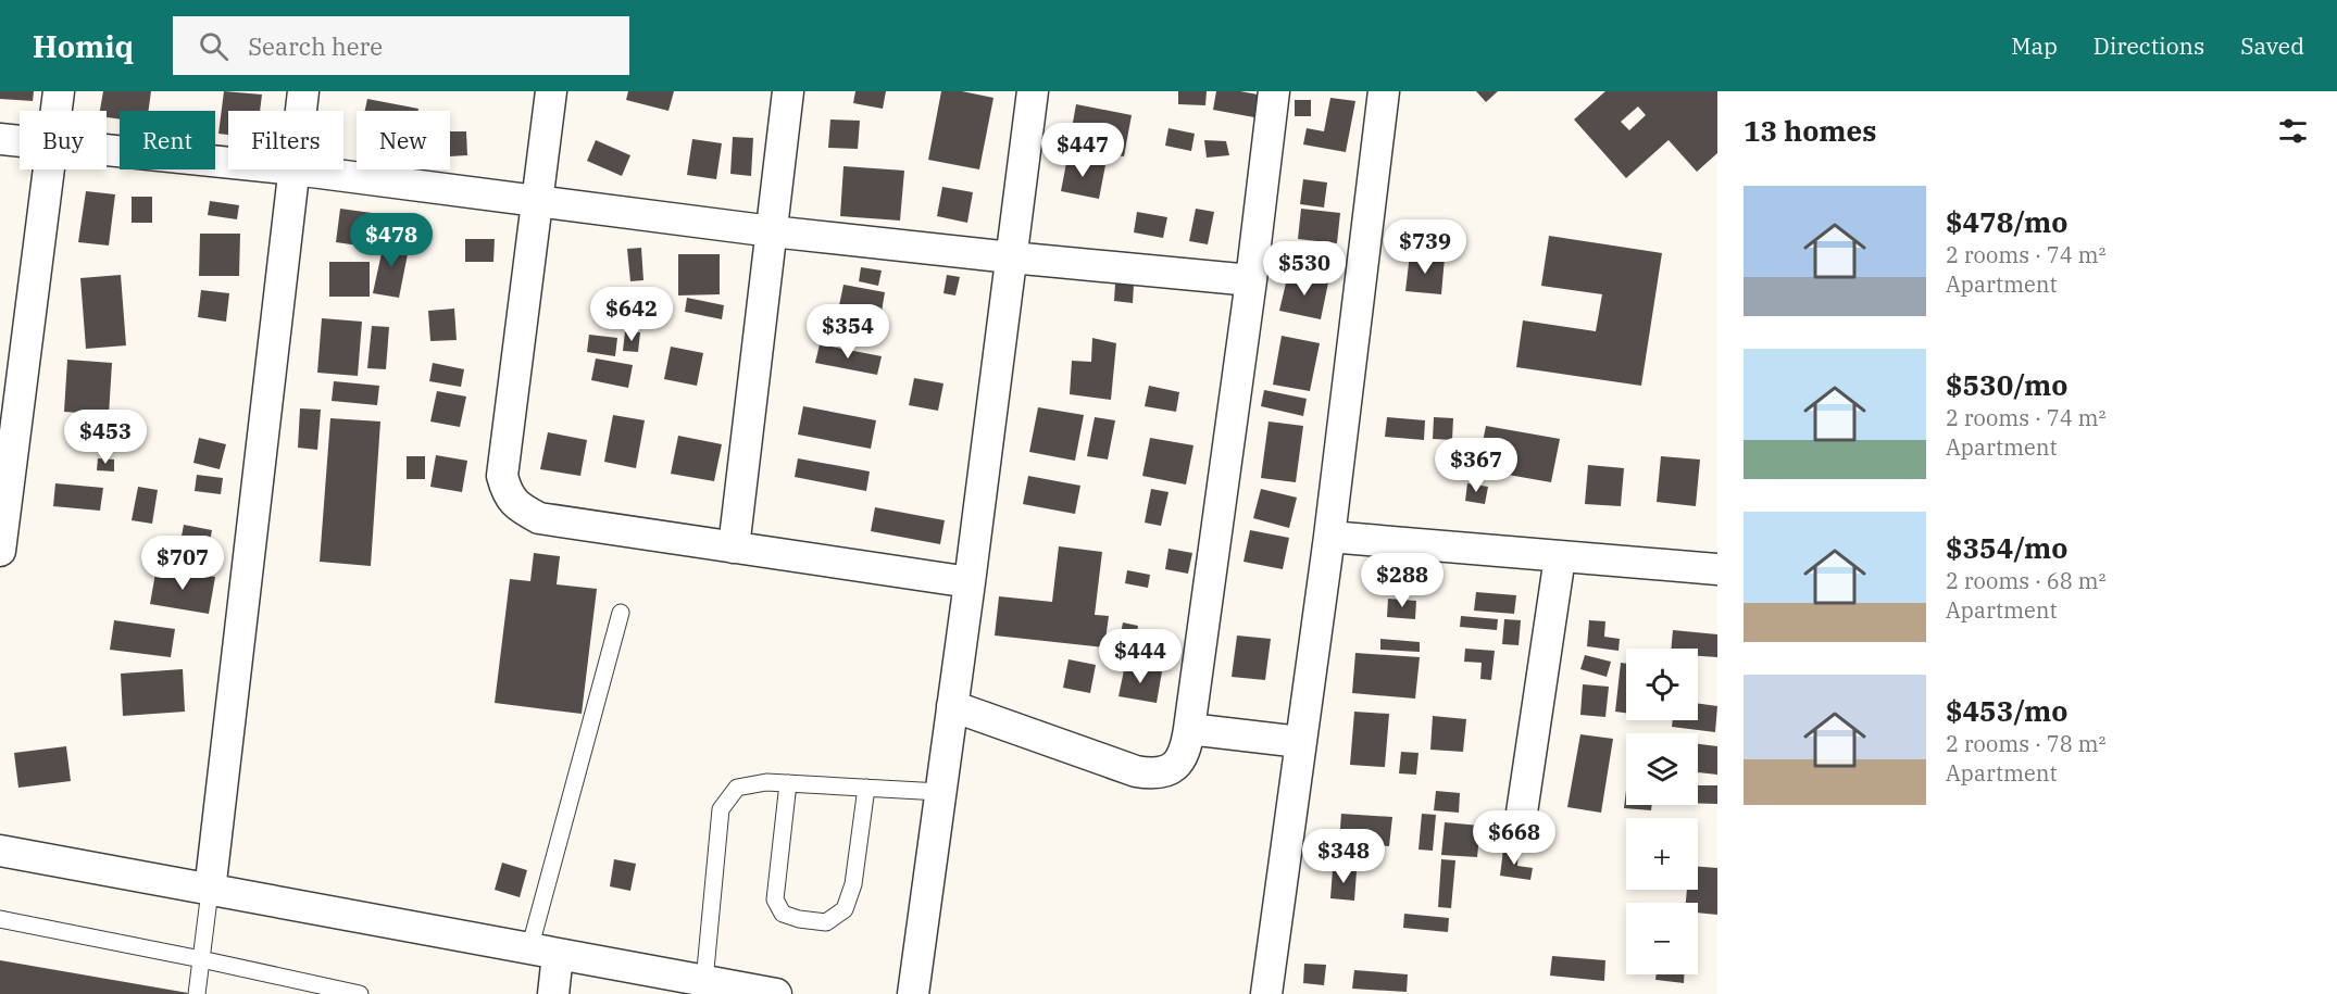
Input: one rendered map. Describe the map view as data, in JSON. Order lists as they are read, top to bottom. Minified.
{"page":{"header":"Homiq","search":"Search here","nav":["Map","Directions","Saved"],"heading":"13 homes","chip":["Buy","Rent","Filters","New"],"price":["$447","$478","$739","$530","$642","$354","$453","$367","$707","$288","$444","$668","$348"],"list":[{"name":"$478/mo","note":"2 rooms · 74 m² · Apartment"},{"name":"$530/mo","note":"2 rooms · 74 m² · Apartment"},{"name":"$354/mo","note":"2 rooms · 68 m² · Apartment"},{"name":"$453/mo","note":"2 rooms · 78 m² · Apartment"}],"map_buttons":["+","−"]}}
